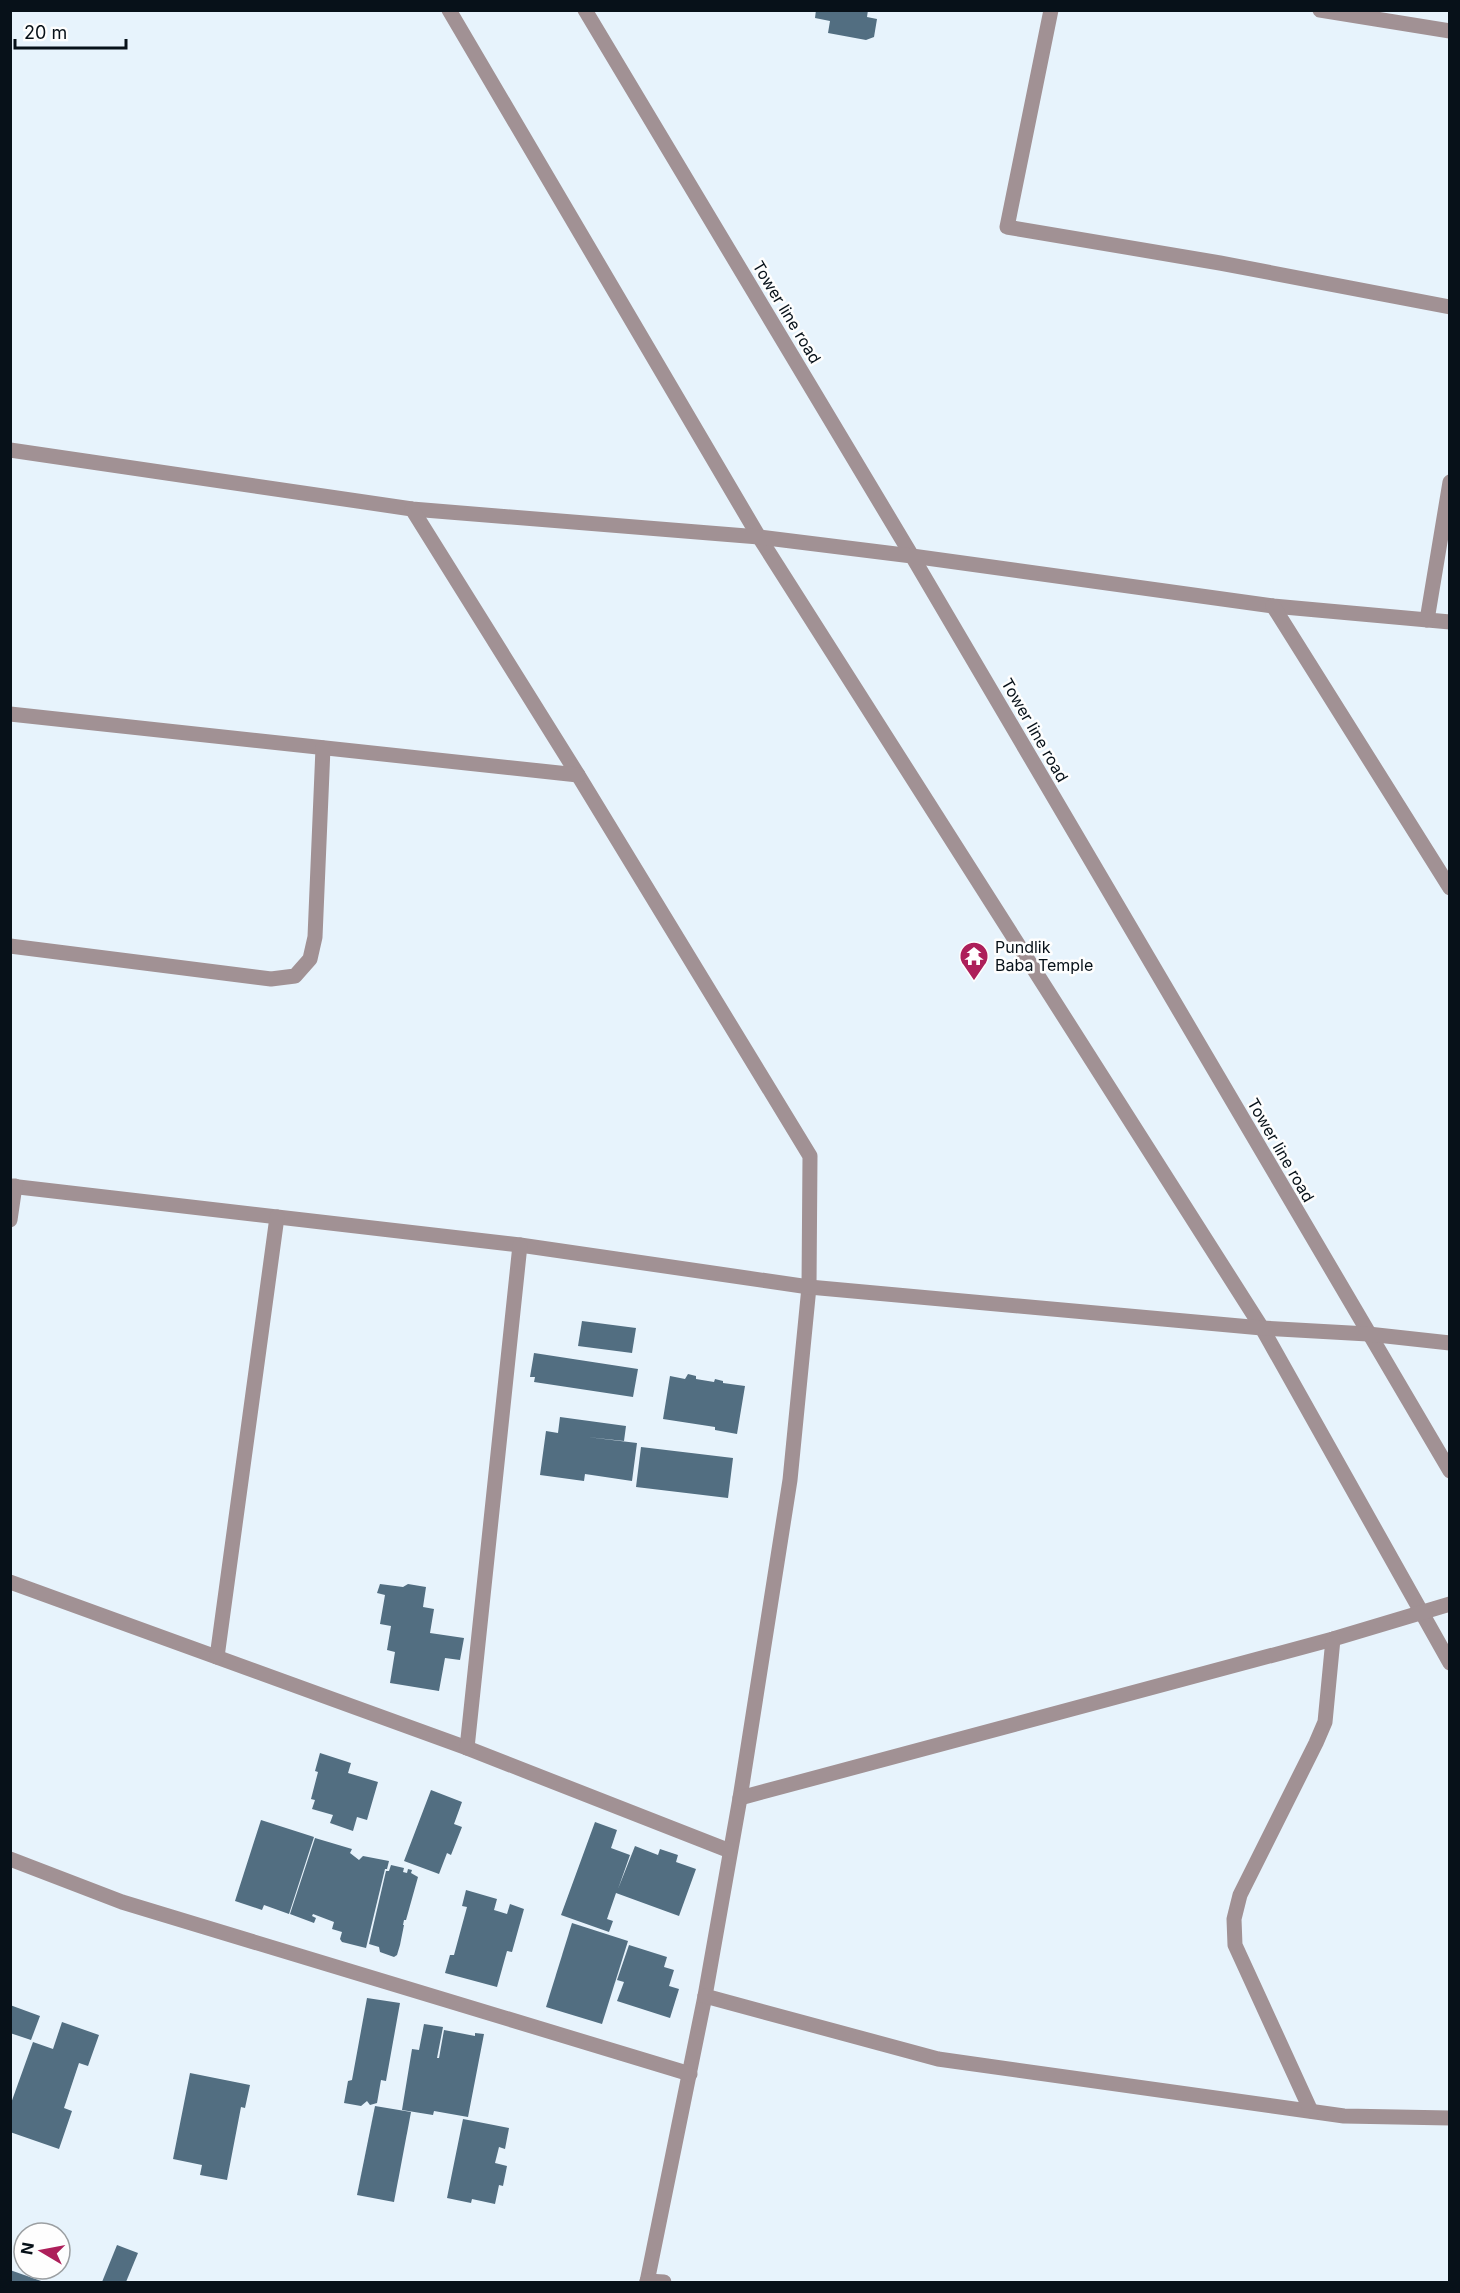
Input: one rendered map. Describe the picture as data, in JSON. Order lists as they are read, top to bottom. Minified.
{"streets":{"street":["Tower line road"]},"places":{"temple":["Pundlik Baba Temple"]},"scale_bar":"20 m","north":"left"}
